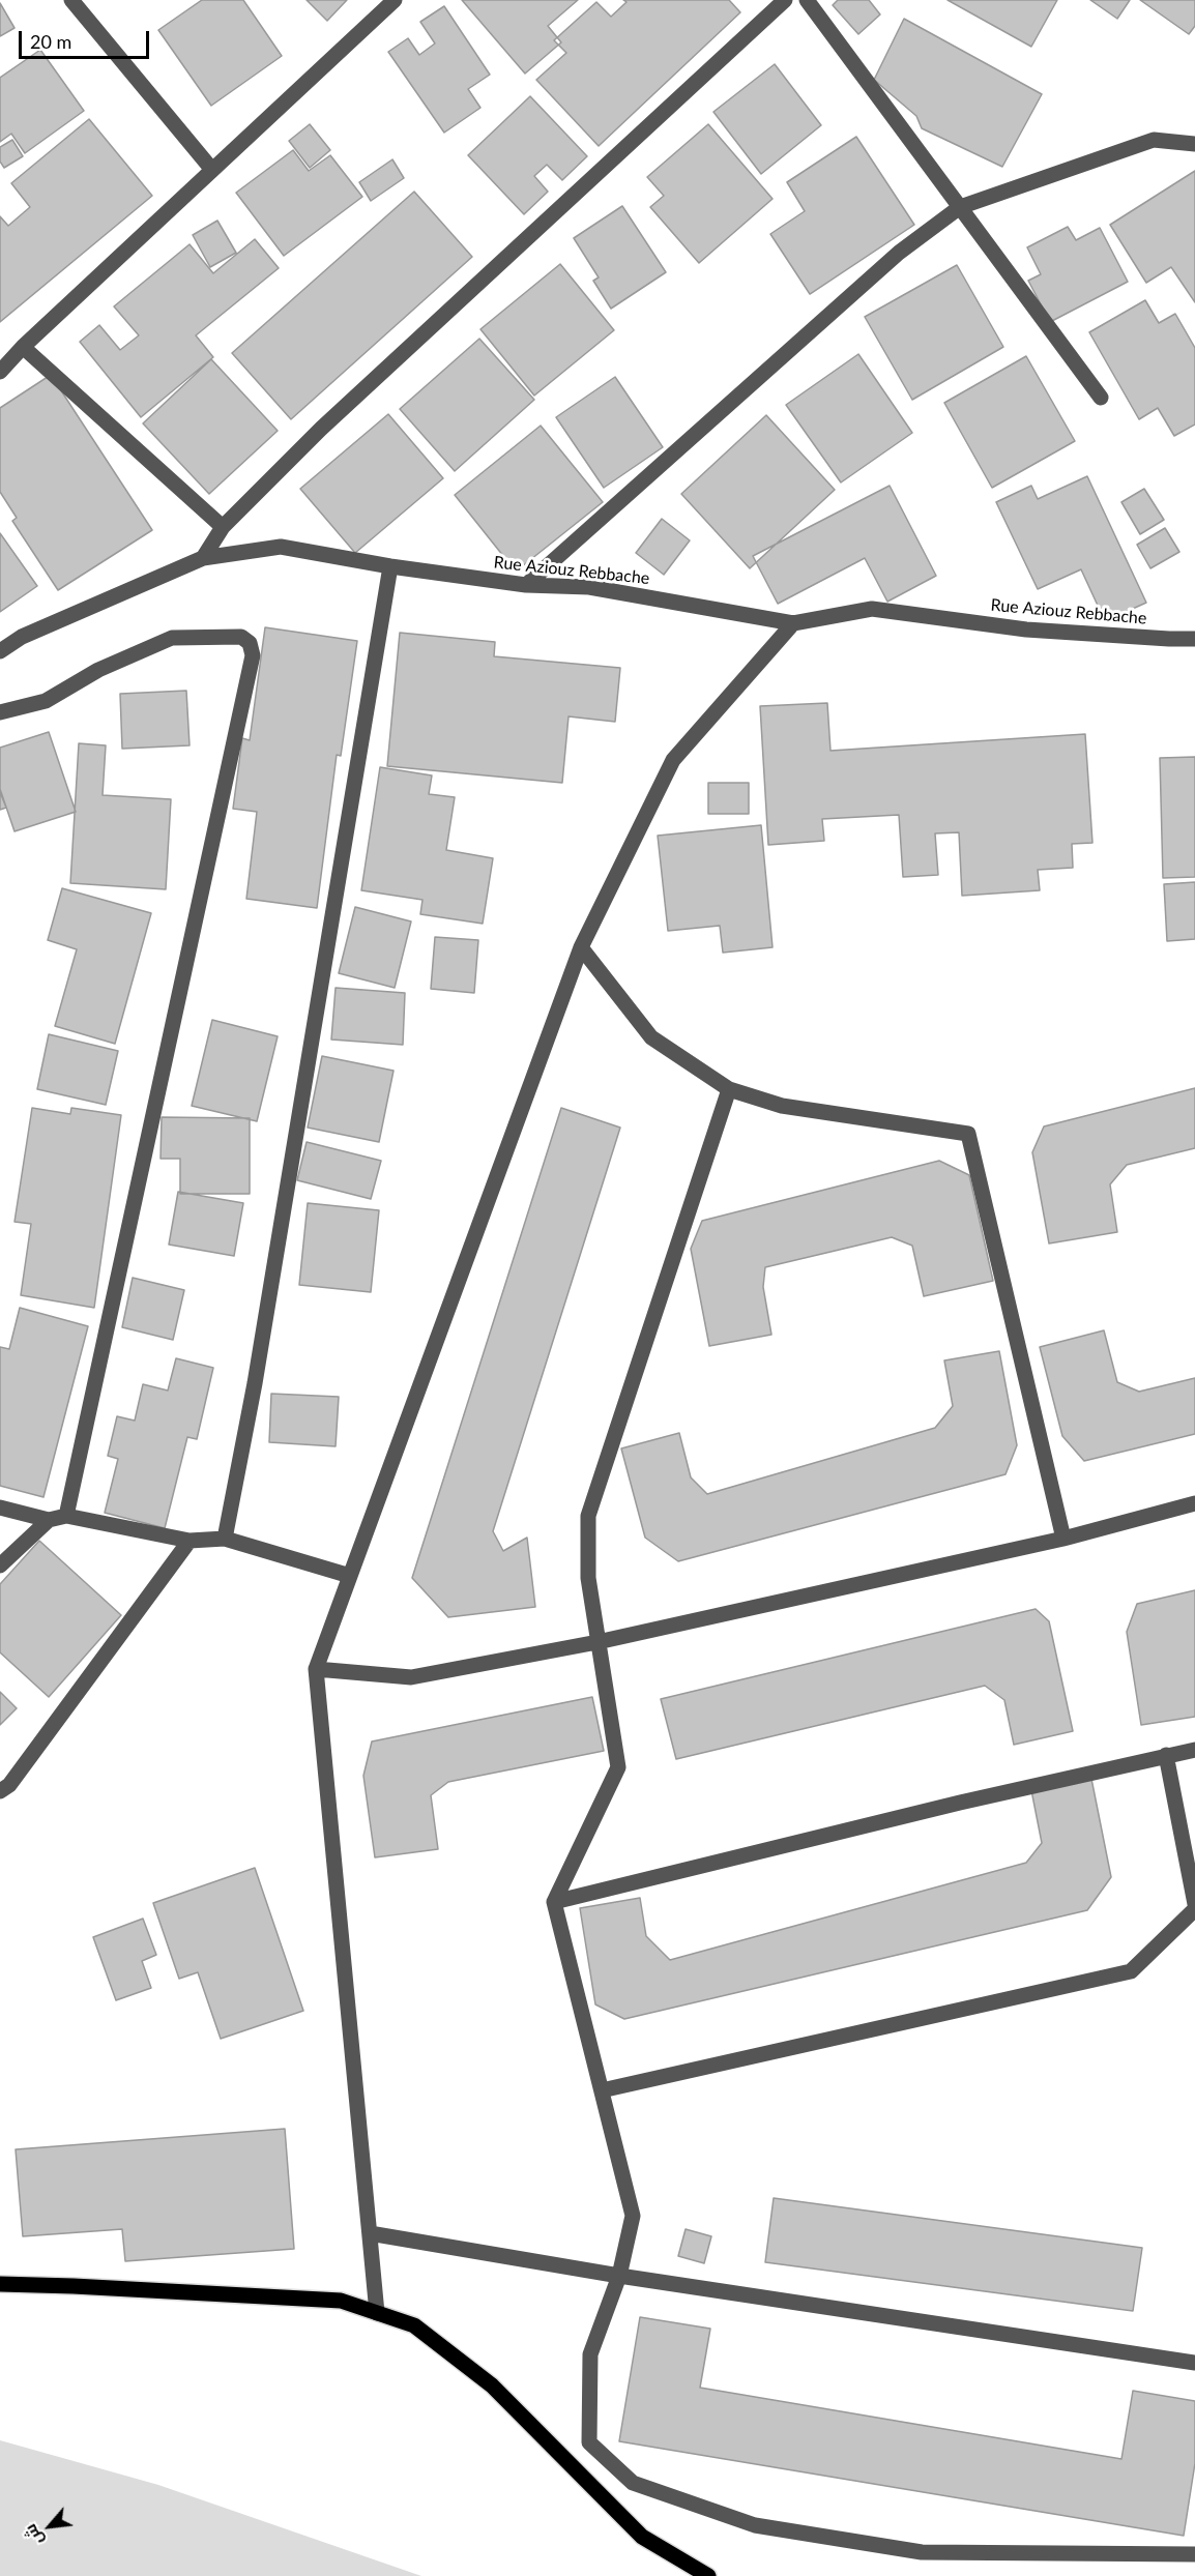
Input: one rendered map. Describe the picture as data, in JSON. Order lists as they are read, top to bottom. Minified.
{"streets":{"street":["Rue Aziouz Rebbache"]},"scale_bar":"20 m","north":"bottom left"}
